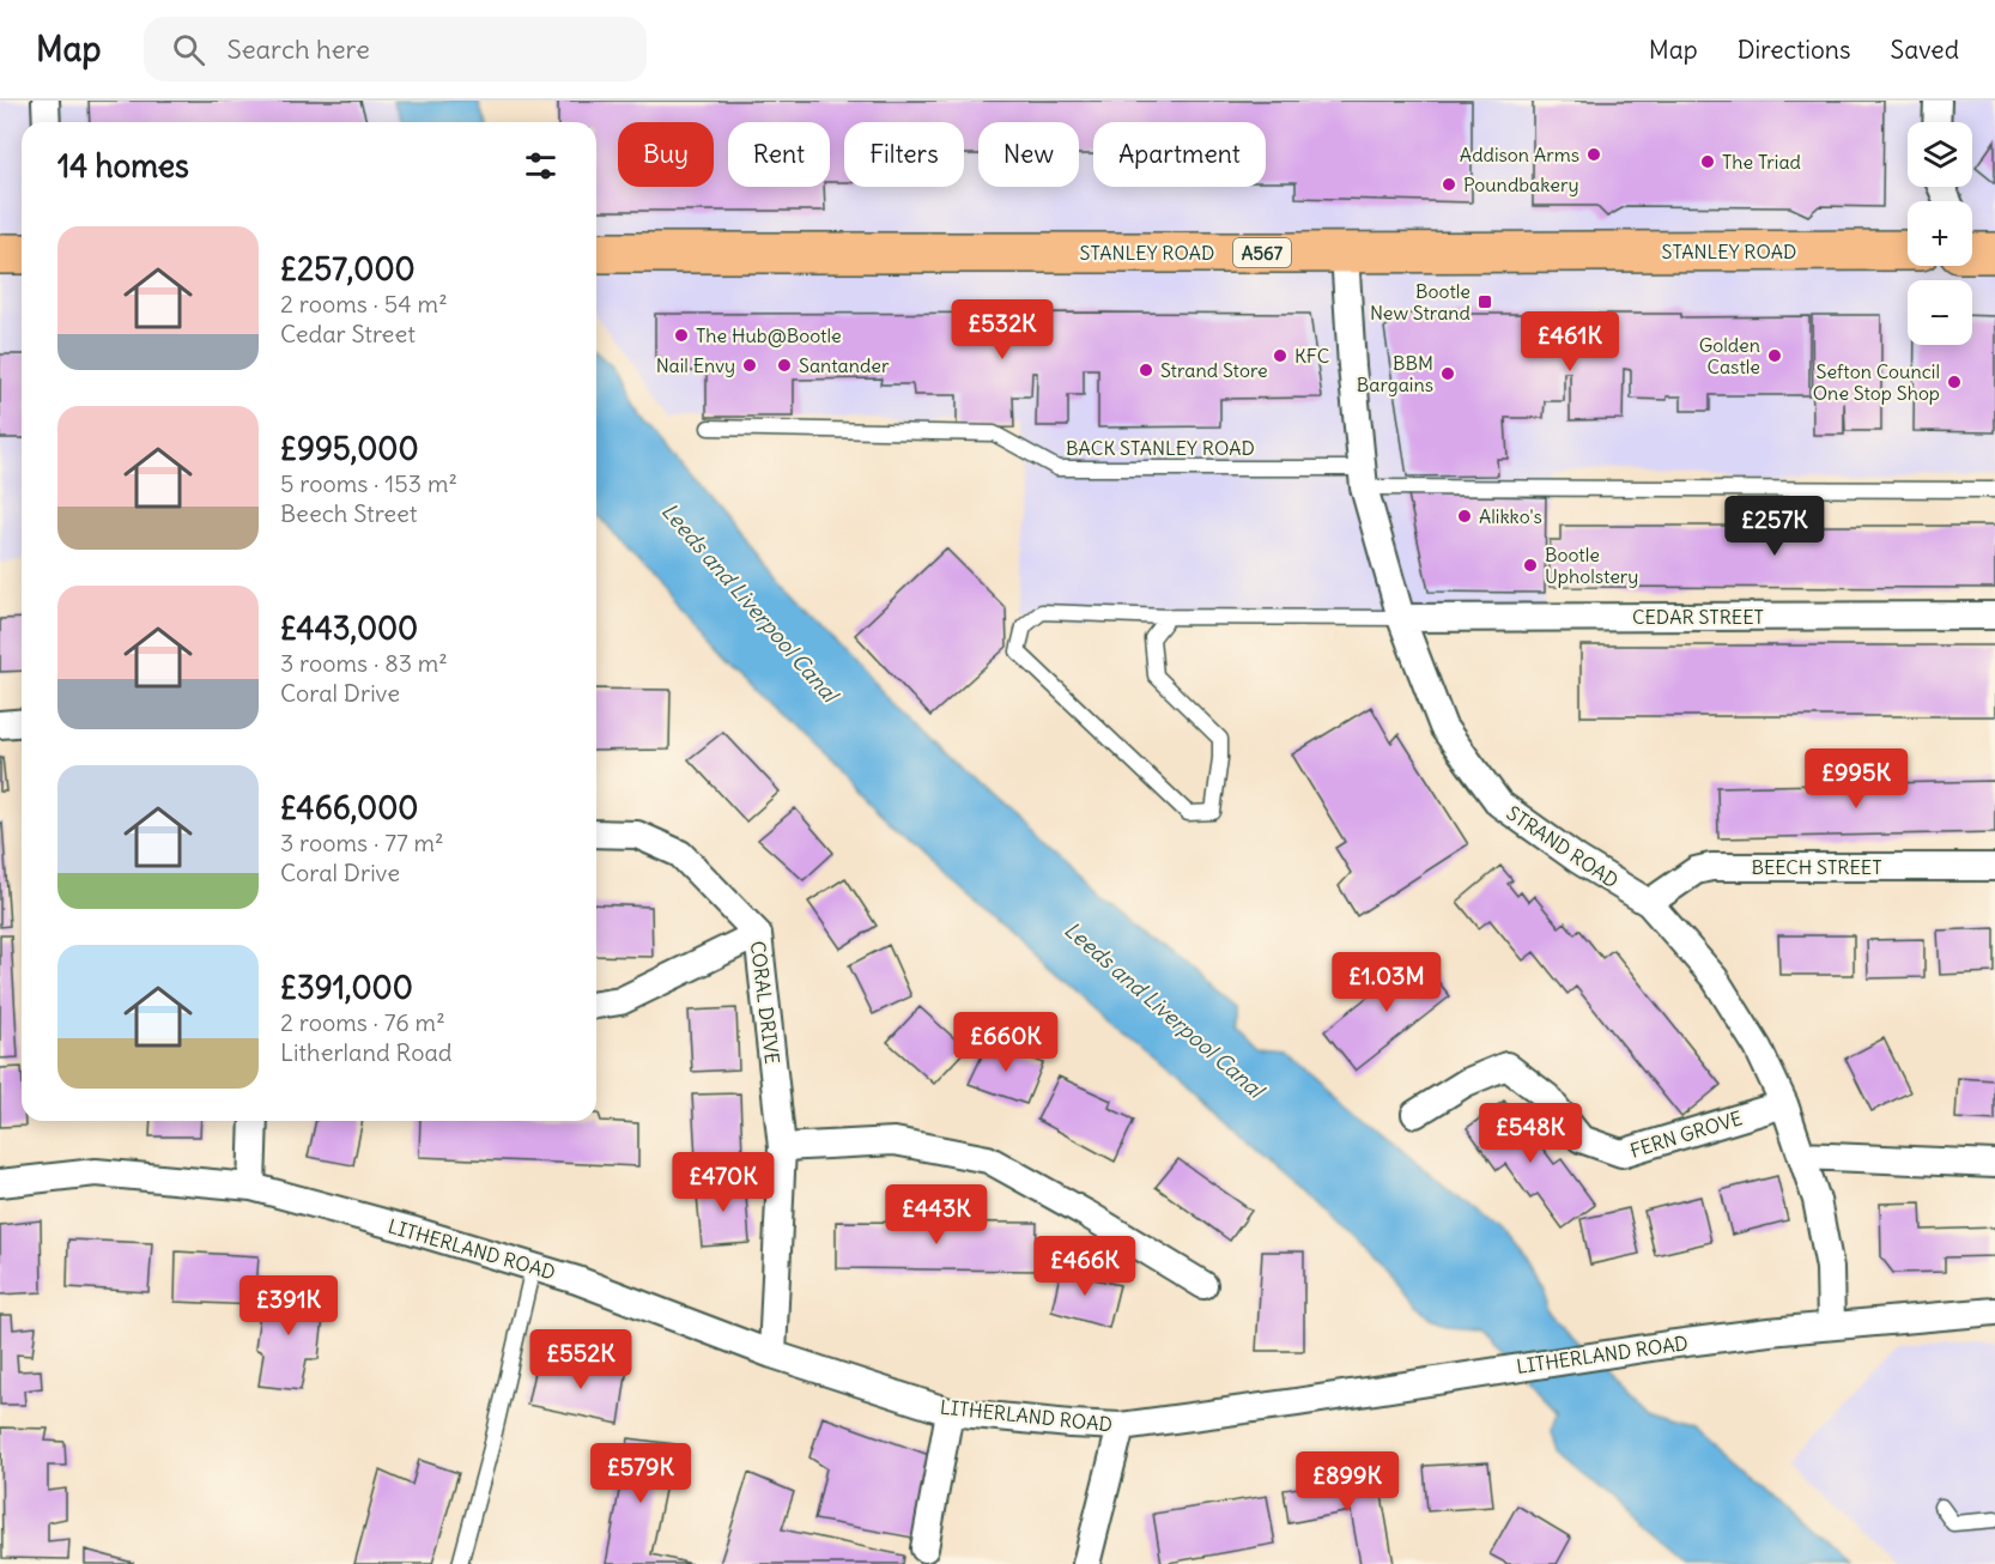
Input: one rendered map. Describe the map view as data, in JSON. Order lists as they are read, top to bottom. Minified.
{"streets":{"main road":["STANLEY ROAD","A567"],"street":["CEDAR STREET","STRAND ROAD","BEECH STREET","CORAL DRIVE","FERN GROVE","LITHERLAND ROAD"],"lane":["BACK STANLEY ROAD"]},"crossings":[["STANLEY ROAD","STRAND ROAD"],["BACK STANLEY ROAD","STRAND ROAD"],["CEDAR STREET","STRAND ROAD"],["STRAND ROAD","BEECH STREET"],["STRAND ROAD","FERN GROVE"],["STRAND ROAD","LITHERLAND ROAD"],["CORAL DRIVE","LITHERLAND ROAD"]],"water":["Leeds and Liverpool Canal"],"places":{"other":["Addison Arms","The Triad","Poundbakery","The Hub@Bootle","KFC","Golden Castle","Nail Envy","Santander","Strand Store","BBM Bargains","Sefton Council One Stop Shop","Alikko's","Bootle Upholstery"],"transit":["Bootle New Strand"]},"page":{"header":"Map","search":"Search here","nav":["Map","Directions","Saved"],"map_buttons":["+","−"],"chip":["Buy","Rent","Filters","New","Apartment"],"heading":"14 homes","list":[{"name":"£257,000","note":"2 rooms · 54 m² · Cedar Street"},{"name":"£995,000","note":"5 rooms · 153 m² · Beech Street"},{"name":"£443,000","note":"3 rooms · 83 m² · Coral Drive"},{"name":"£466,000","note":"3 rooms · 77 m² · Coral Drive"},{"name":"£391,000","note":"2 rooms · 76 m² · Litherland Road"}],"price":["£532K","£461K","£257K","£995K","£1.03M","£660K","£548K","£470K","£443K","£466K","£391K","£552K","£579K","£899K"]}}
